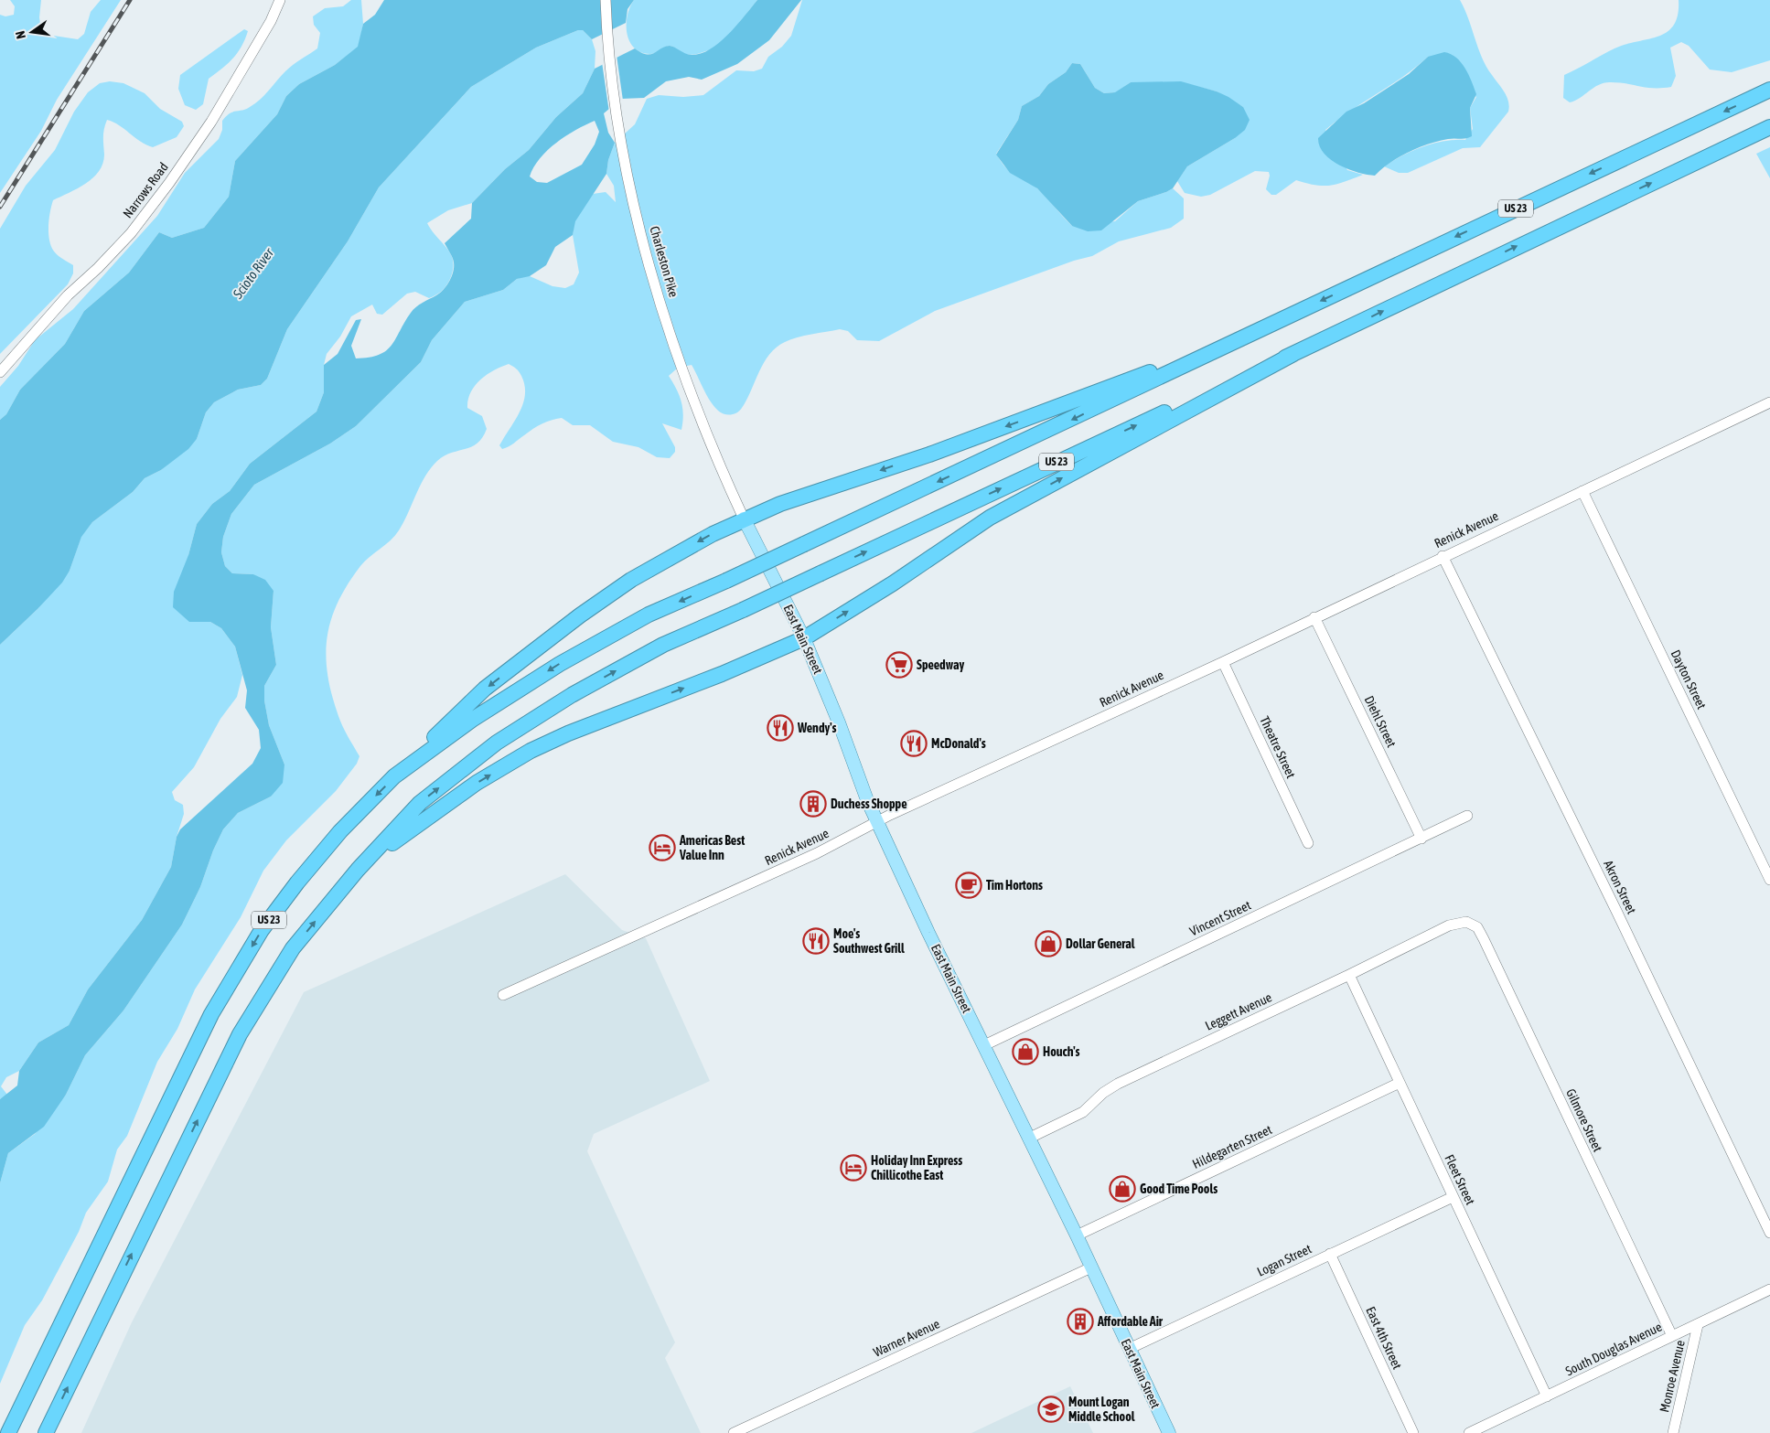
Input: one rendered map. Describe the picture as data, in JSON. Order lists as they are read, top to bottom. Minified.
{"streets":{"highway":["US 23"],"main road":["East Main Street"],"street":["Narrows Road","Charleston Pike","Renick Avenue","Dayton Street","Diehl Street","Theatre Street","Akron Street","Vincent Street","Leggett Avenue","Gilmore Street","Hildegarten Street","Fleet Street","Logan Street","Warner Avenue","East 4th Street","South Douglas Avenue","Monroe Avenue"]},"crossings":[["Charleston Pike","East Main Street"],["Renick Avenue","East Main Street"],["Renick Avenue","Dayton Street"],["Renick Avenue","Diehl Street"],["Renick Avenue","Theatre Street"],["Renick Avenue","Akron Street"],["East Main Street","Vincent Street"],["East Main Street","Leggett Avenue"],["East Main Street","Hildegarten Street"],["East Main Street","Logan Street"],["East Main Street","Warner Avenue"],["Diehl Street","Vincent Street"],["Leggett Avenue","Gilmore Street"],["Leggett Avenue","Fleet Street"],["Gilmore Street","South Douglas Avenue"],["Hildegarten Street","Fleet Street"],["Fleet Street","Logan Street"],["Fleet Street","South Douglas Avenue"],["Logan Street","East 4th Street"],["South Douglas Avenue","Monroe Avenue"]],"water":["Scioto River"],"places":{"supermarket":["Speedway"],"restaurant":["Wendy's","McDonald's","Moe's Southwest Grill"],"building":["Duchess Shoppe","Affordable Air"],"hotel":["Americas Best Value Inn","Holiday Inn Express Chillicothe East"],"cafe":["Tim Hortons"],"shop":["Dollar General","Houch's","Good Time Pools"],"school or university":["Mount Logan Middle School"]},"north":"left"}
